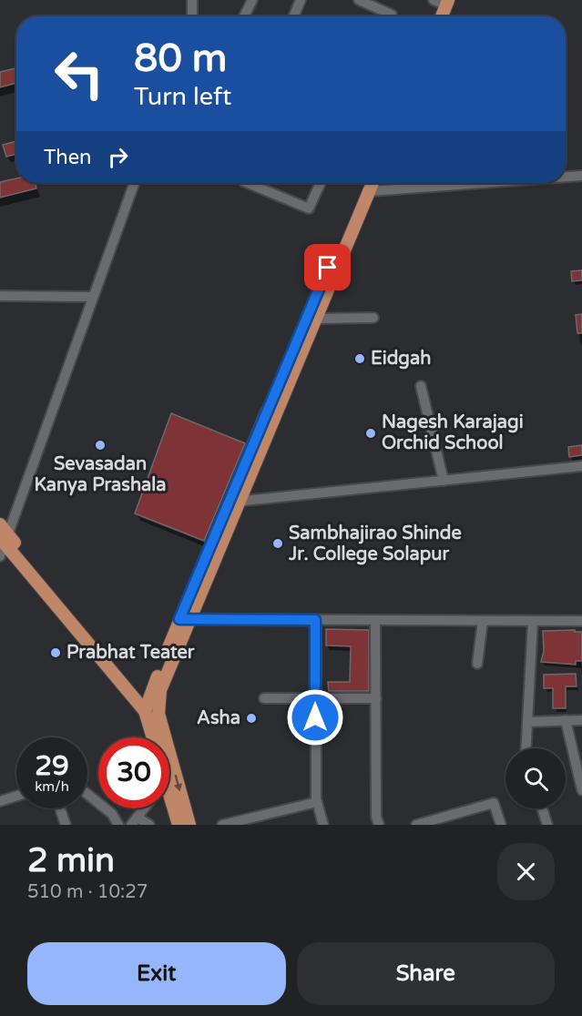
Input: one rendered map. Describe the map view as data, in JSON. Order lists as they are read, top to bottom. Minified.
{"places":["Eidgah","Nagesh Karajagi Orchid School","Sevasadan Kanya Prashala","Sambhajirao Shinde Jr. College Solapur","Prabhat Teater","Asha"],"page":{"turn":["80 m","Turn left"],"then":"Then","speed":"29 km/h","limit":"30","heading":["2 min","510 m · 10:27"],"buttons":["Exit","Share"]}}
